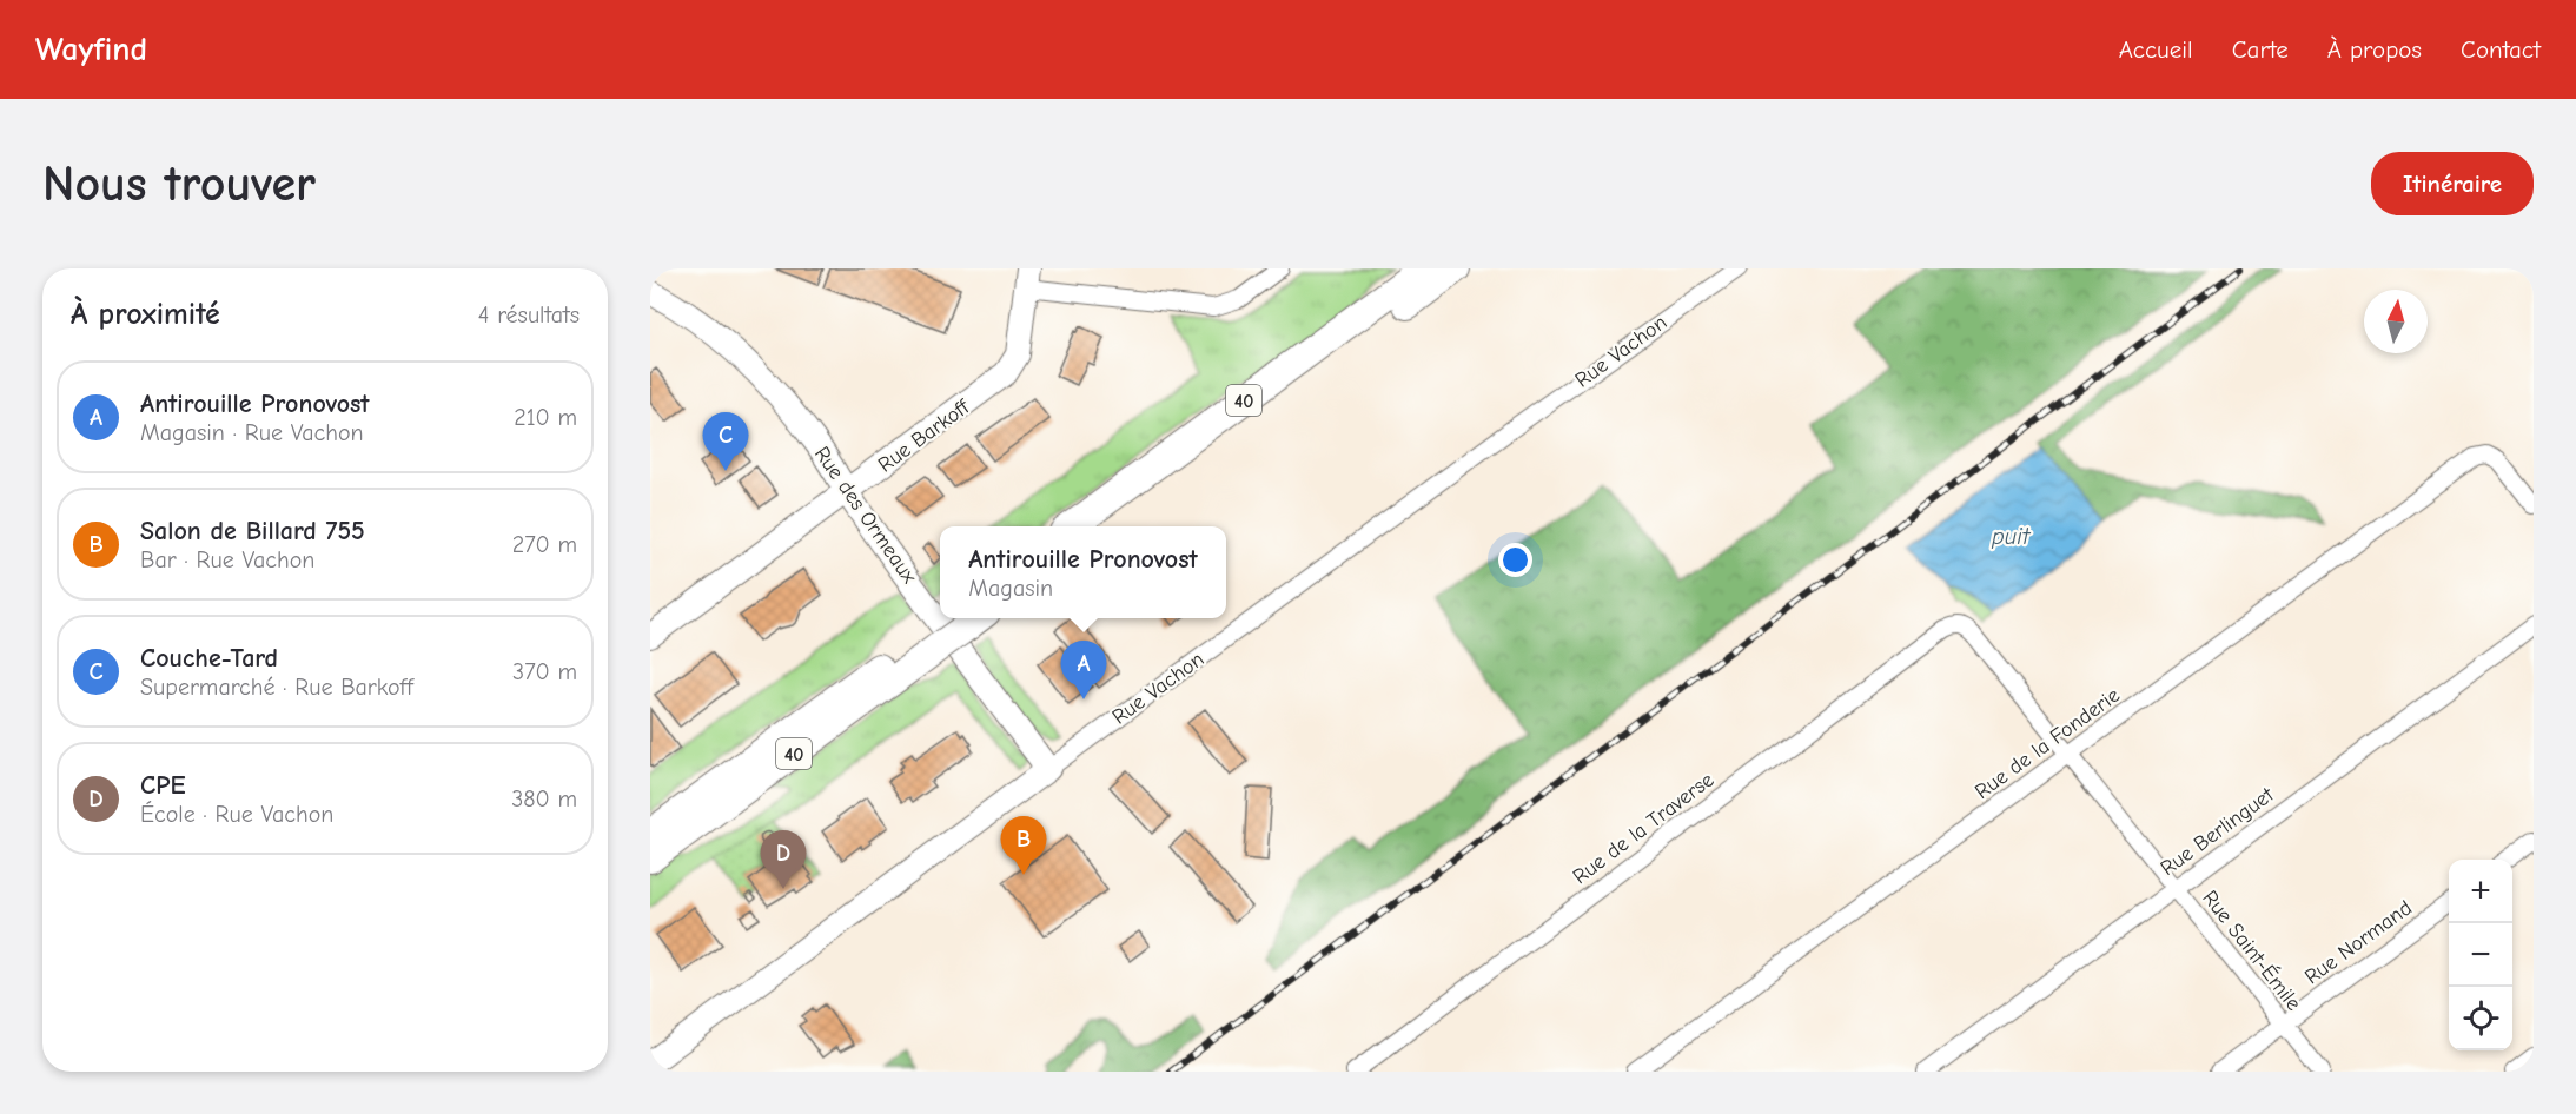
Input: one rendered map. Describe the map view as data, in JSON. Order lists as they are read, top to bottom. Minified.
{"streets":{"highway":["40"],"street":["Rue Vachon","Rue Barkoff","Rue des Ormeaux","Rue de la Fonderie","Rue de la Traverse","Rue Berlinguet","Rue Normand","Rue Saint-Émile"]},"crossings":[["Rue Vachon","Rue des Ormeaux"],["Rue Barkoff","Rue des Ormeaux"],["Rue de la Fonderie","Rue Saint-Émile"],["Rue de la Traverse","Rue Saint-Émile"],["Rue Berlinguet","Rue Saint-Émile"],["Rue Normand","Rue Saint-Émile"]],"water":["puit"],"north":"top","page":{"header":"Wayfind","nav":["Accueil","Carte","À propos","Contact"],"buttons":"Itinéraire","title":"Nous trouver","heading":["À proximité","4 résultats"],"list":[{"mark":"A","name":"Antirouille Pronovost","note":"Magasin · Rue Vachon","value":"210 m"},{"mark":"B","name":"Salon de Billard 755","note":"Bar · Rue Vachon","value":"270 m"},{"mark":"C","name":"Couche-Tard","note":"Supermarché · Rue Barkoff","value":"370 m"},{"mark":"D","name":"CPE","note":"École · Rue Vachon","value":"380 m"}],"pins":["C","A","B","D"],"popup":["Antirouille Pronovost","Magasin"],"map_buttons":["+","−"]}}
